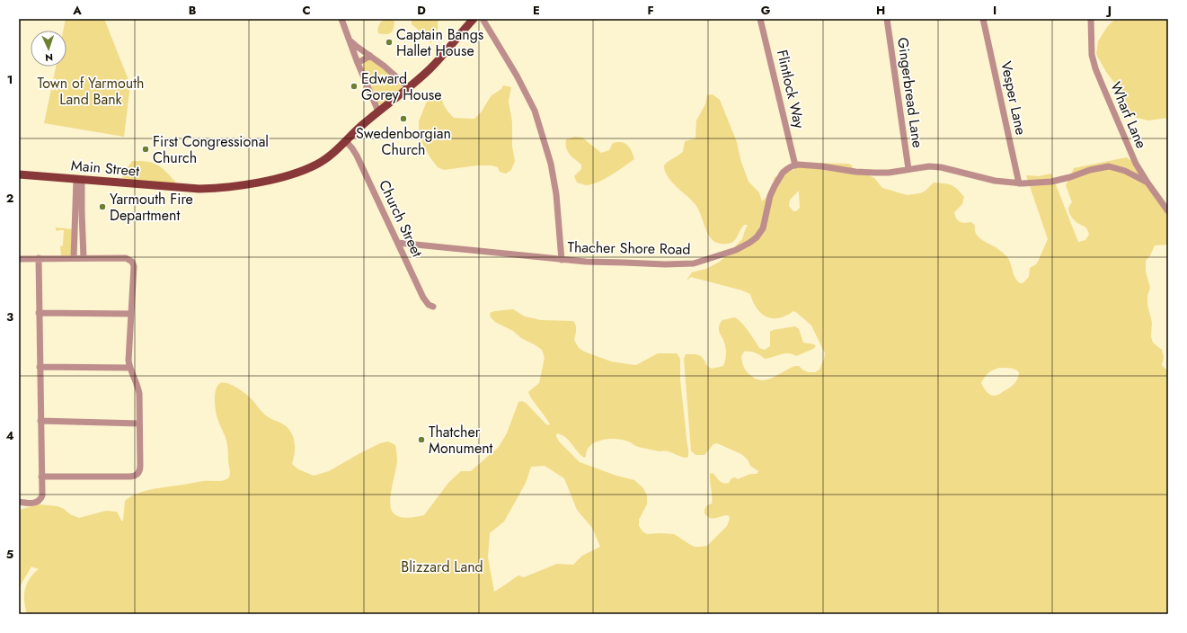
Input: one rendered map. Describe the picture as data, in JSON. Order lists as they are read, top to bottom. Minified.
{"streets":{"main road":["Main Street"],"street":["Flintlock Way","Gingerbread Lane","Vesper Lane","Wharf Lane","Church Street","Thacher Shore Road"]},"crossings":[["Flintlock Way","Thacher Shore Road"],["Main Street","Church Street"],["Church Street","Thacher Shore Road"]],"parks":["Town of Yarmouth Land Bank","Blizzard Land"],"places":["Captain Bangs Hallet House","Edward Gorey House","Swedenborgian Church","First Congressional Church","Yarmouth Fire Department","Thatcher Monument"],"north":"bottom","grid":{"columns":["A","B","C","D","E","F","G","H","I","J"],"rows":["1","2","3","4","5"]}}
